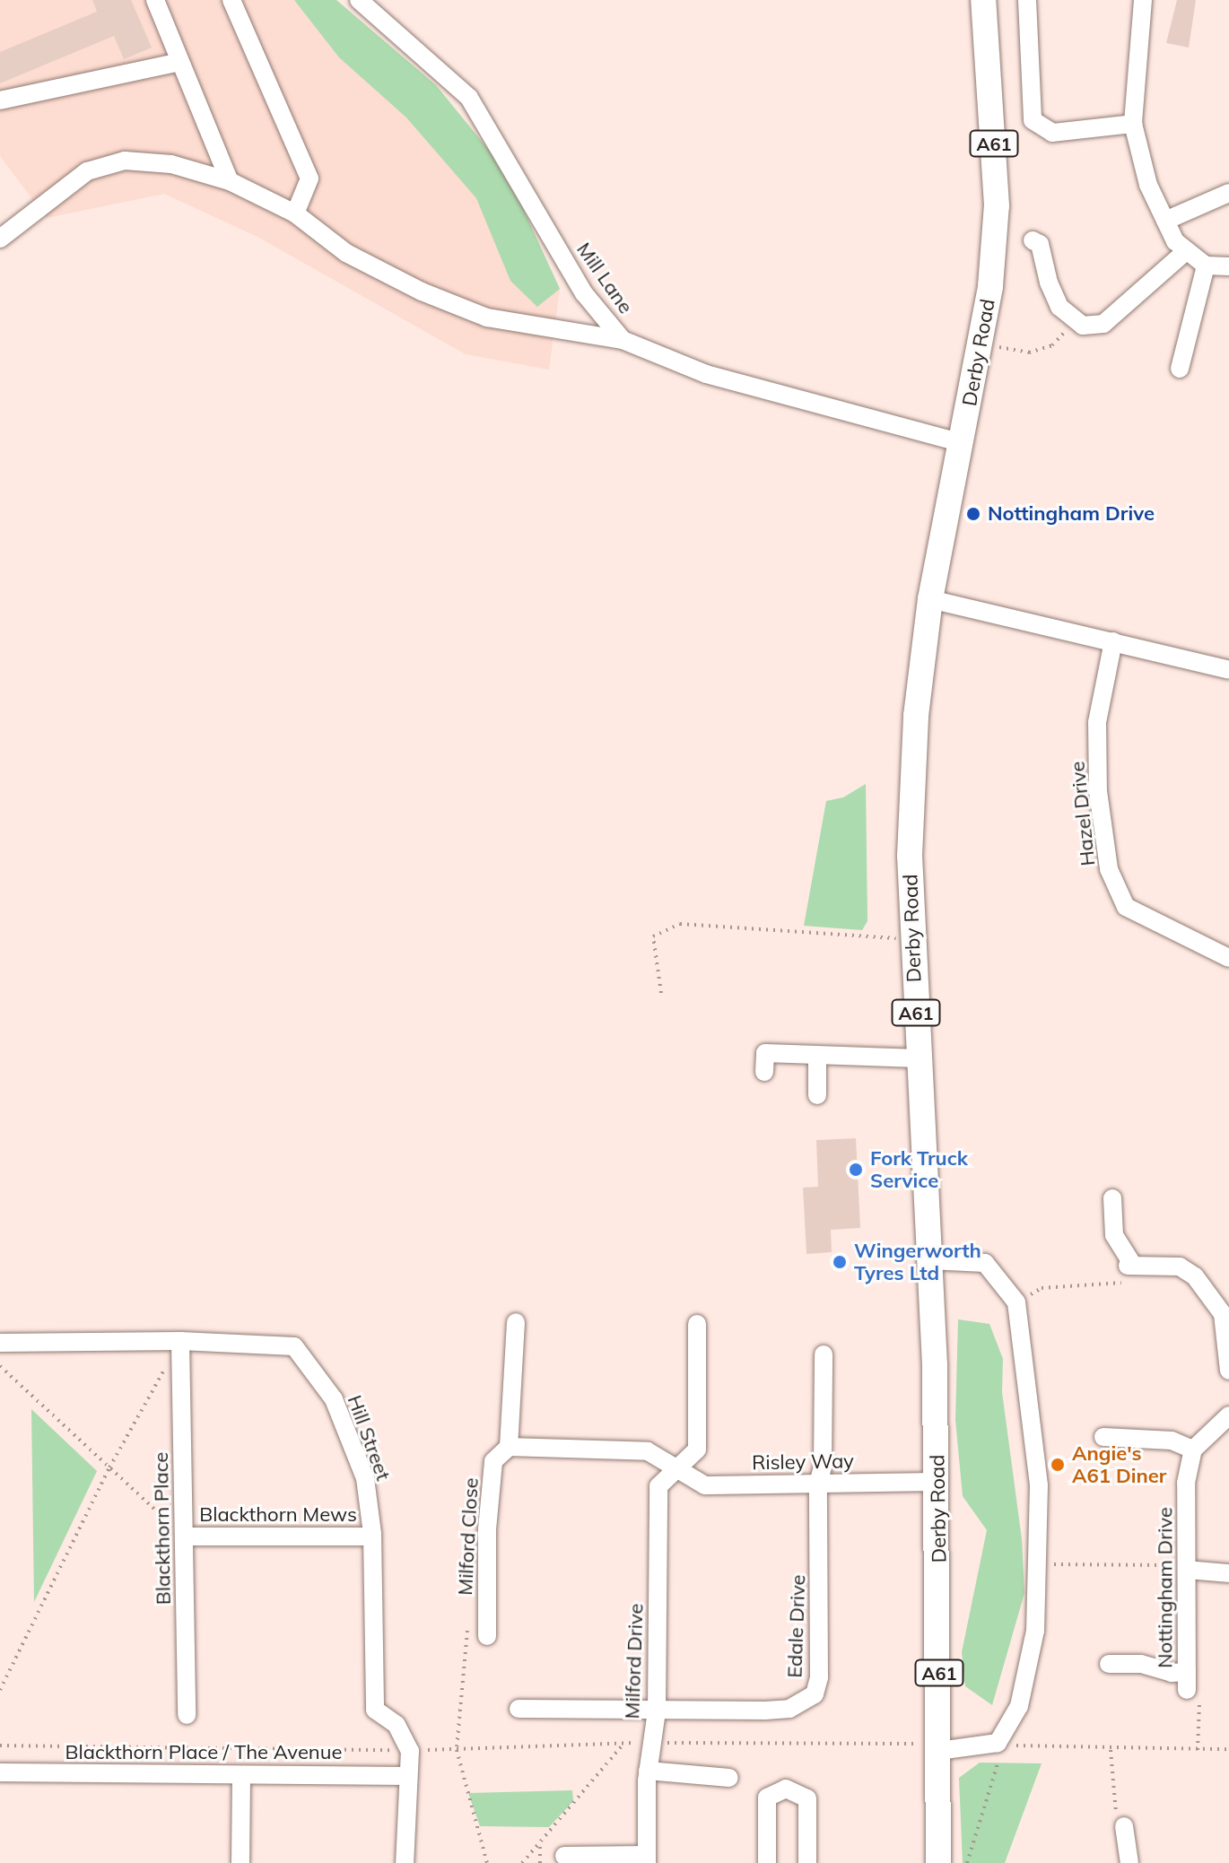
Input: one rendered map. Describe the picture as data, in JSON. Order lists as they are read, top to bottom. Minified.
{"streets":{"highway":["A61","Derby Road"],"street":["Mill Lane","Hazel Drive","Hill Street","Risley Way","Blackthorn Mews","Blackthorn Place","Milford Close","Nottingham Drive","Edale Drive","Milford Drive","Blackthorn Place / The Avenue"]},"crossings":[["Mill Lane","Derby Road"],["Derby Road","Risley Way"],["Hill Street","Blackthorn Mews"],["Hill Street","Blackthorn Place"],["Risley Way","Edale Drive"],["Risley Way","Milford Drive"],["Blackthorn Mews","Blackthorn Place"],["Edale Drive","Milford Drive"]],"places":["Nottingham Drive","Fork Truck Service","Wingerworth Tyres Ltd","Angie's A61 Diner"]}
